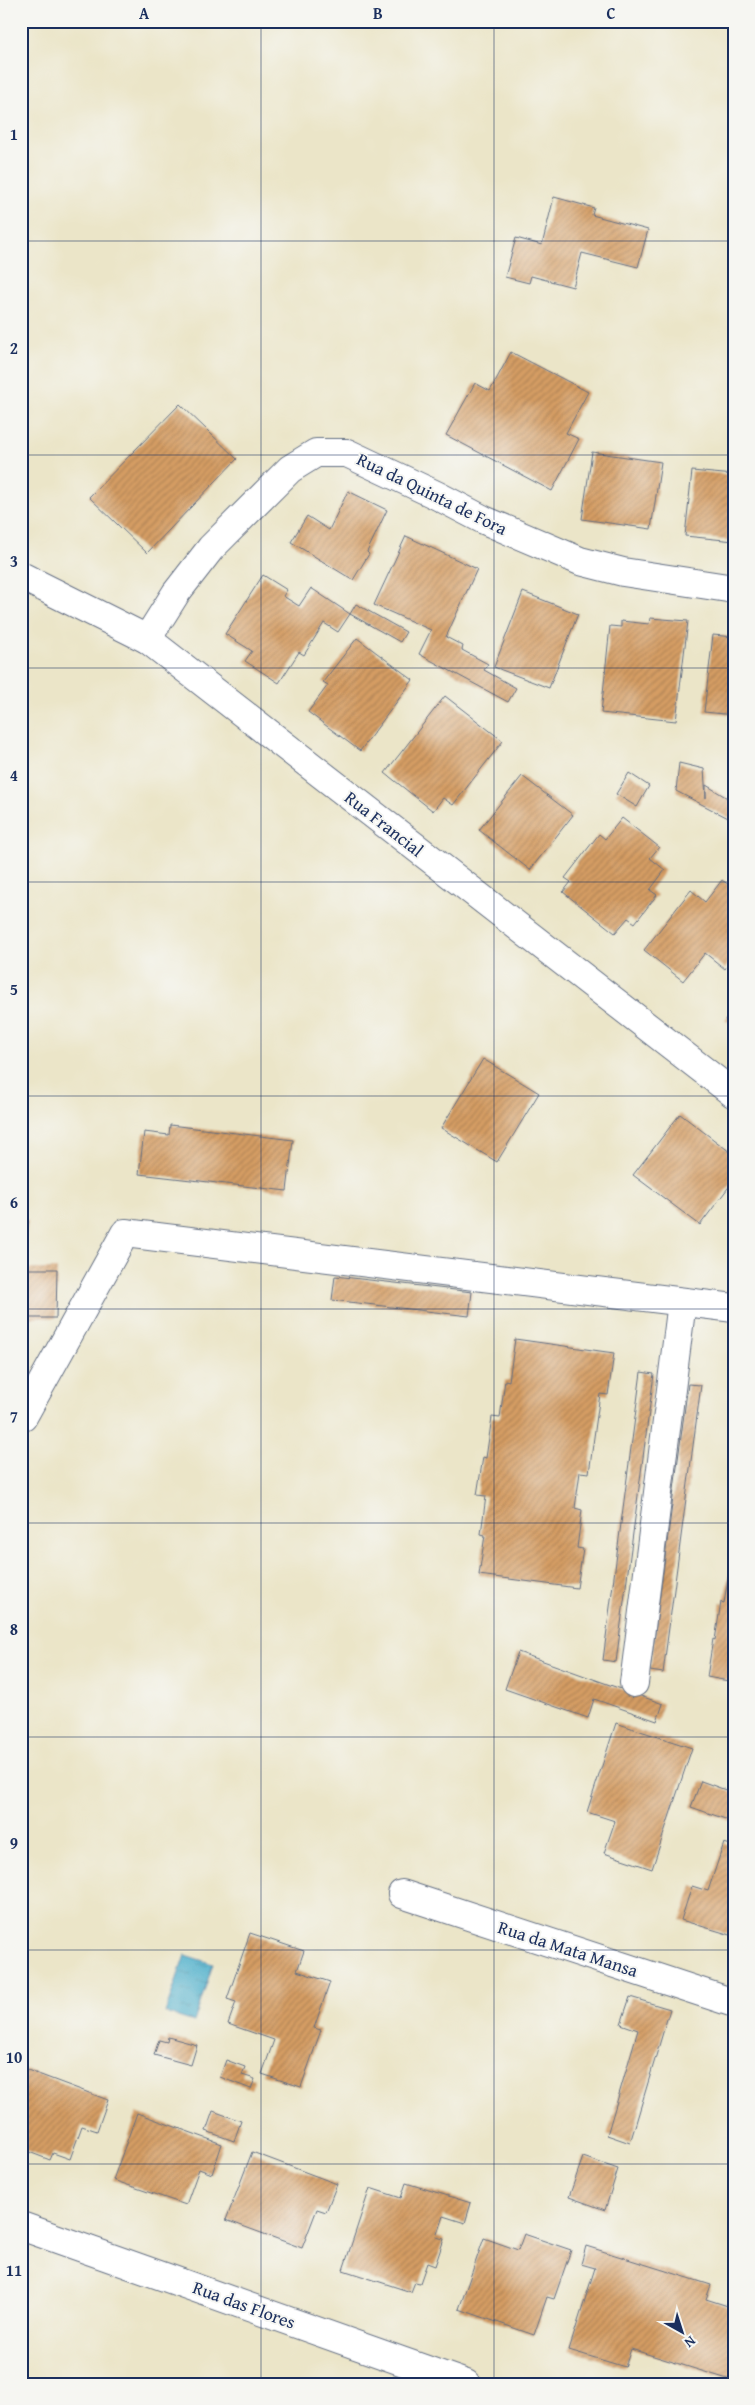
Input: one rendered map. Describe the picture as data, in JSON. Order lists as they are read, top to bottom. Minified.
{"streets":{"street":["Rua da Quinta de Fora","Rua Francial","Rua da Mata Mansa","Rua das Flores"]},"crossings":[["Rua da Quinta de Fora","Rua Francial"]],"north":"bottom right","grid":{"columns":["A","B","C"],"rows":["1","2","3","4","5","6","7","8","9","10","11"]}}
